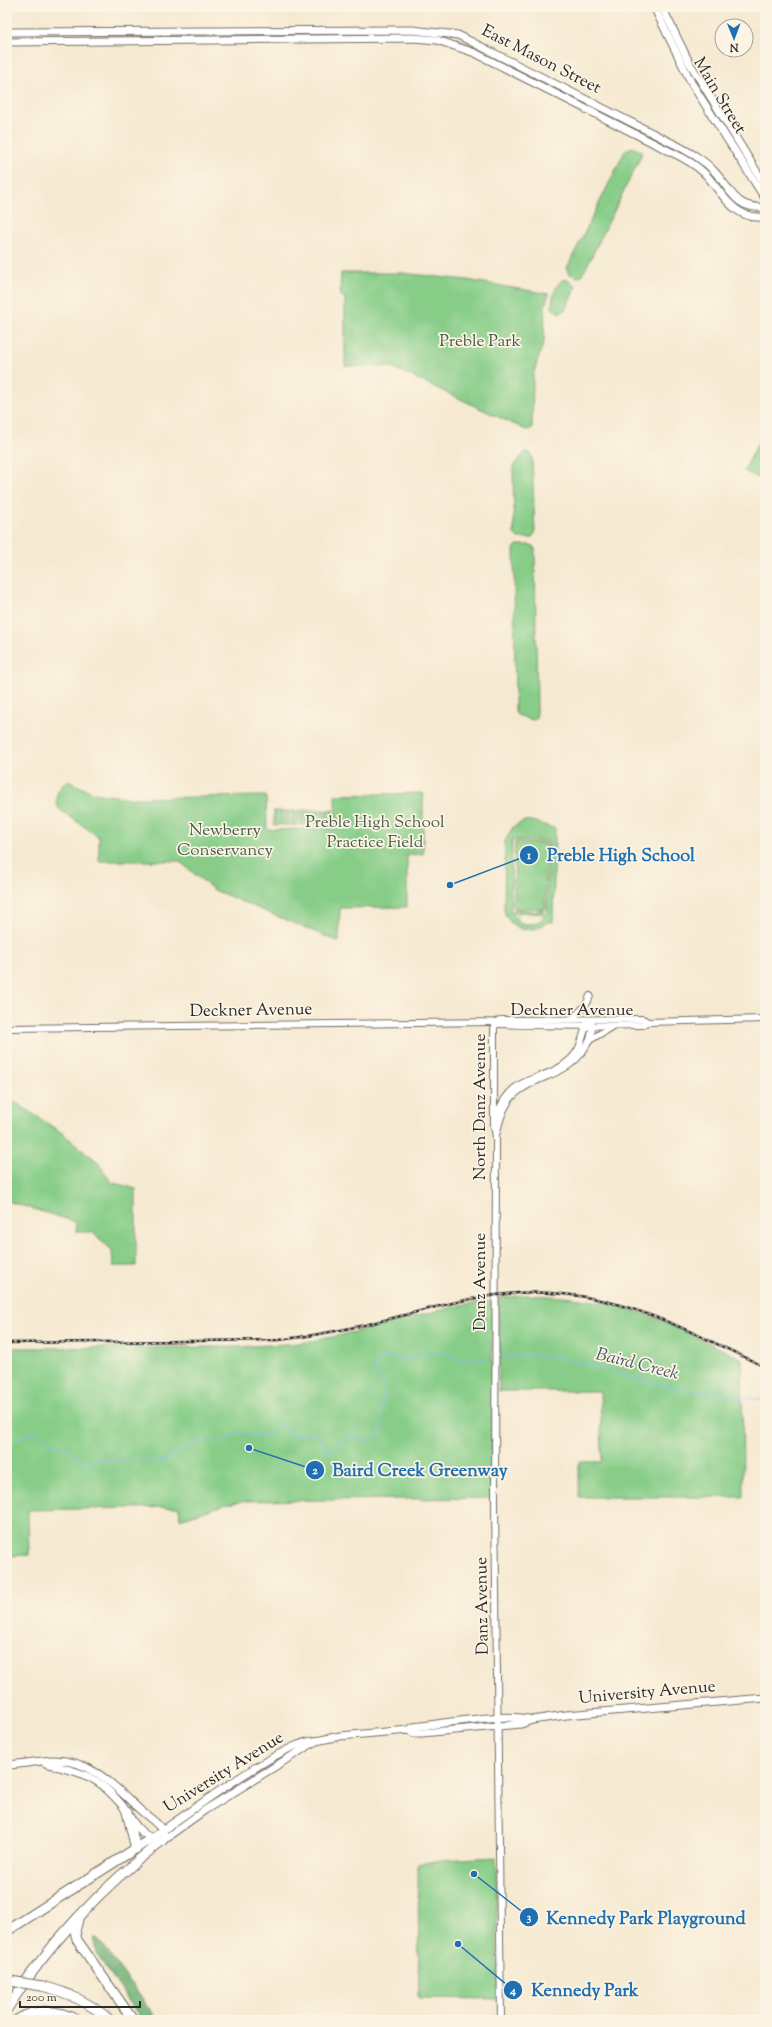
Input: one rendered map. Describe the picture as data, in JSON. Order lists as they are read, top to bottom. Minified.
{"streets":{"main road":["East Mason Street","Main Street","University Avenue"],"street":["Deckner Avenue","North Danz Avenue","Danz Avenue"]},"crossings":[["Deckner Avenue","North Danz Avenue"],["North Danz Avenue","Danz Avenue"],["Danz Avenue","University Avenue"]],"water":["Baird Creek"],"parks":["Preble Park","Preble High School Practice Field","Newberry Conservancy"],"places":["Preble High School","Baird Creek Greenway","Kennedy Park Playground","Kennedy Park"],"scale_bar":"200 m","north":"bottom"}
